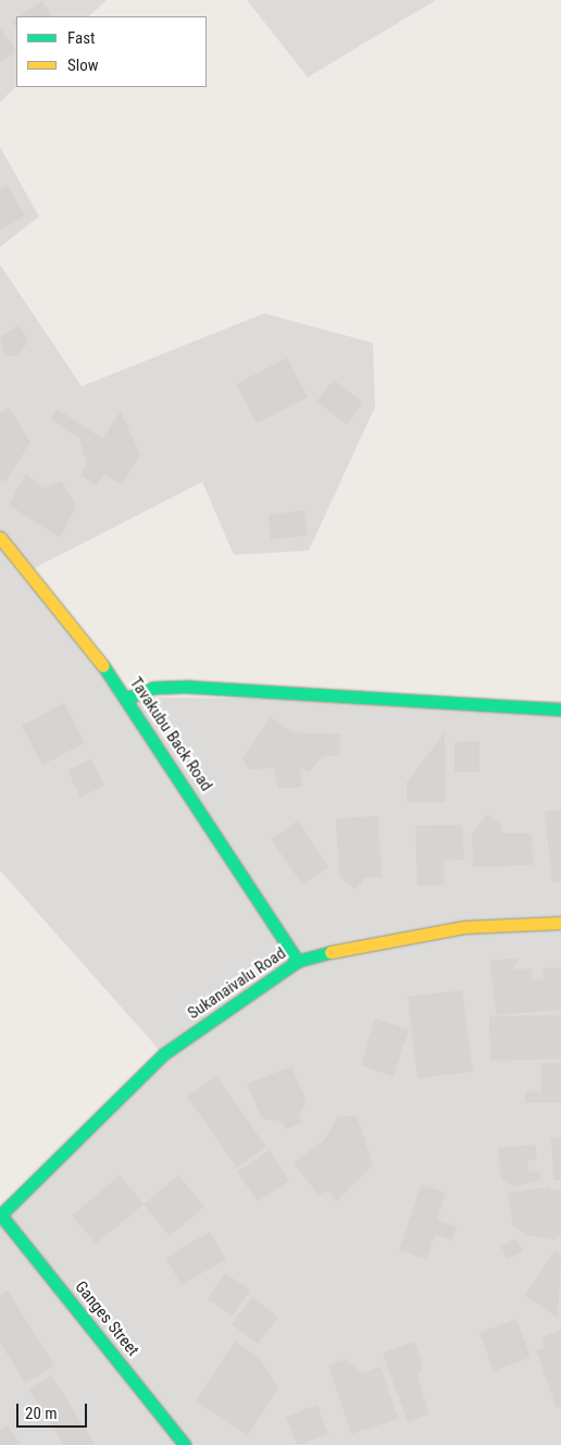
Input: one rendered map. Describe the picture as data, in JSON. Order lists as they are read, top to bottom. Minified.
{"streets":{"street":["Tavakubu Back Road","Sukanaivalu Road","Ganges Street"]},"crossings":[["Tavakubu Back Road","Sukanaivalu Road"],["Sukanaivalu Road","Ganges Street"]],"legend":["Fast","Slow"],"scale_bar":"20 m"}
